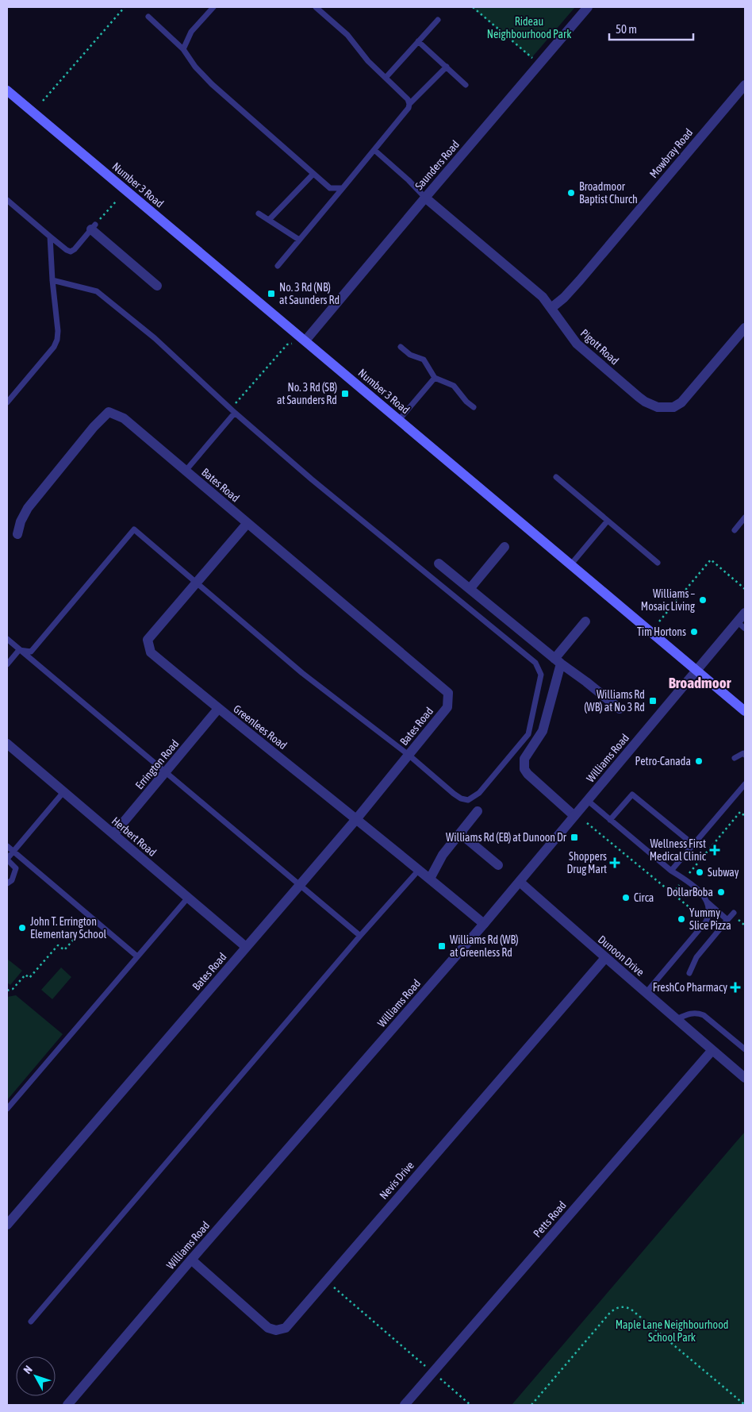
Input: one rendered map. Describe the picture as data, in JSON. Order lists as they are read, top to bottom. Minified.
{"streets":{"main road":["Number 3 Road"],"street":["Mowbray Road","Saunders Road","Pigott Road","Bates Road","Greenlees Road","Williams Road","Errington Road","Herbert Road","Dunoon Drive","Nevis Drive","Petts Road"]},"crossings":[["Mowbray Road","Pigott Road"],["Saunders Road","Number 3 Road"],["Saunders Road","Pigott Road"],["Number 3 Road","Williams Road"],["Bates Road","Greenlees Road"],["Bates Road","Herbert Road"],["Greenlees Road","Williams Road"],["Greenlees Road","Errington Road"],["Williams Road","Dunoon Drive"],["Williams Road","Nevis Drive"],["Errington Road","Herbert Road"],["Dunoon Drive","Nevis Drive"],["Dunoon Drive","Petts Road"]],"districts":["Broadmoor"],"parks":["Rideau Neighbourhood Park","Maple Lane Neighbourhood School Park"],"places":{"other":["Broadmoor Baptist Church","Williams – Mosaic Living","Tim Hortons","Petro-Canada","Subway","DollarBoba","Circa","Yummy Slice Pizza","John T. Errington Elementary School"],"transit":["No. 3 Rd (NB) at Saunders Rd","No. 3 Rd (SB) at Saunders Rd","Williams Rd (WB) at No 3 Rd","Williams Rd (EB) at Dunoon Dr","Williams Rd (WB) at Greenless Rd"],"health":["Wellness First Medical Clinic","Shoppers Drug Mart","FreshCo Pharmacy"]},"scale_bar":"50 m","north":"top left"}
